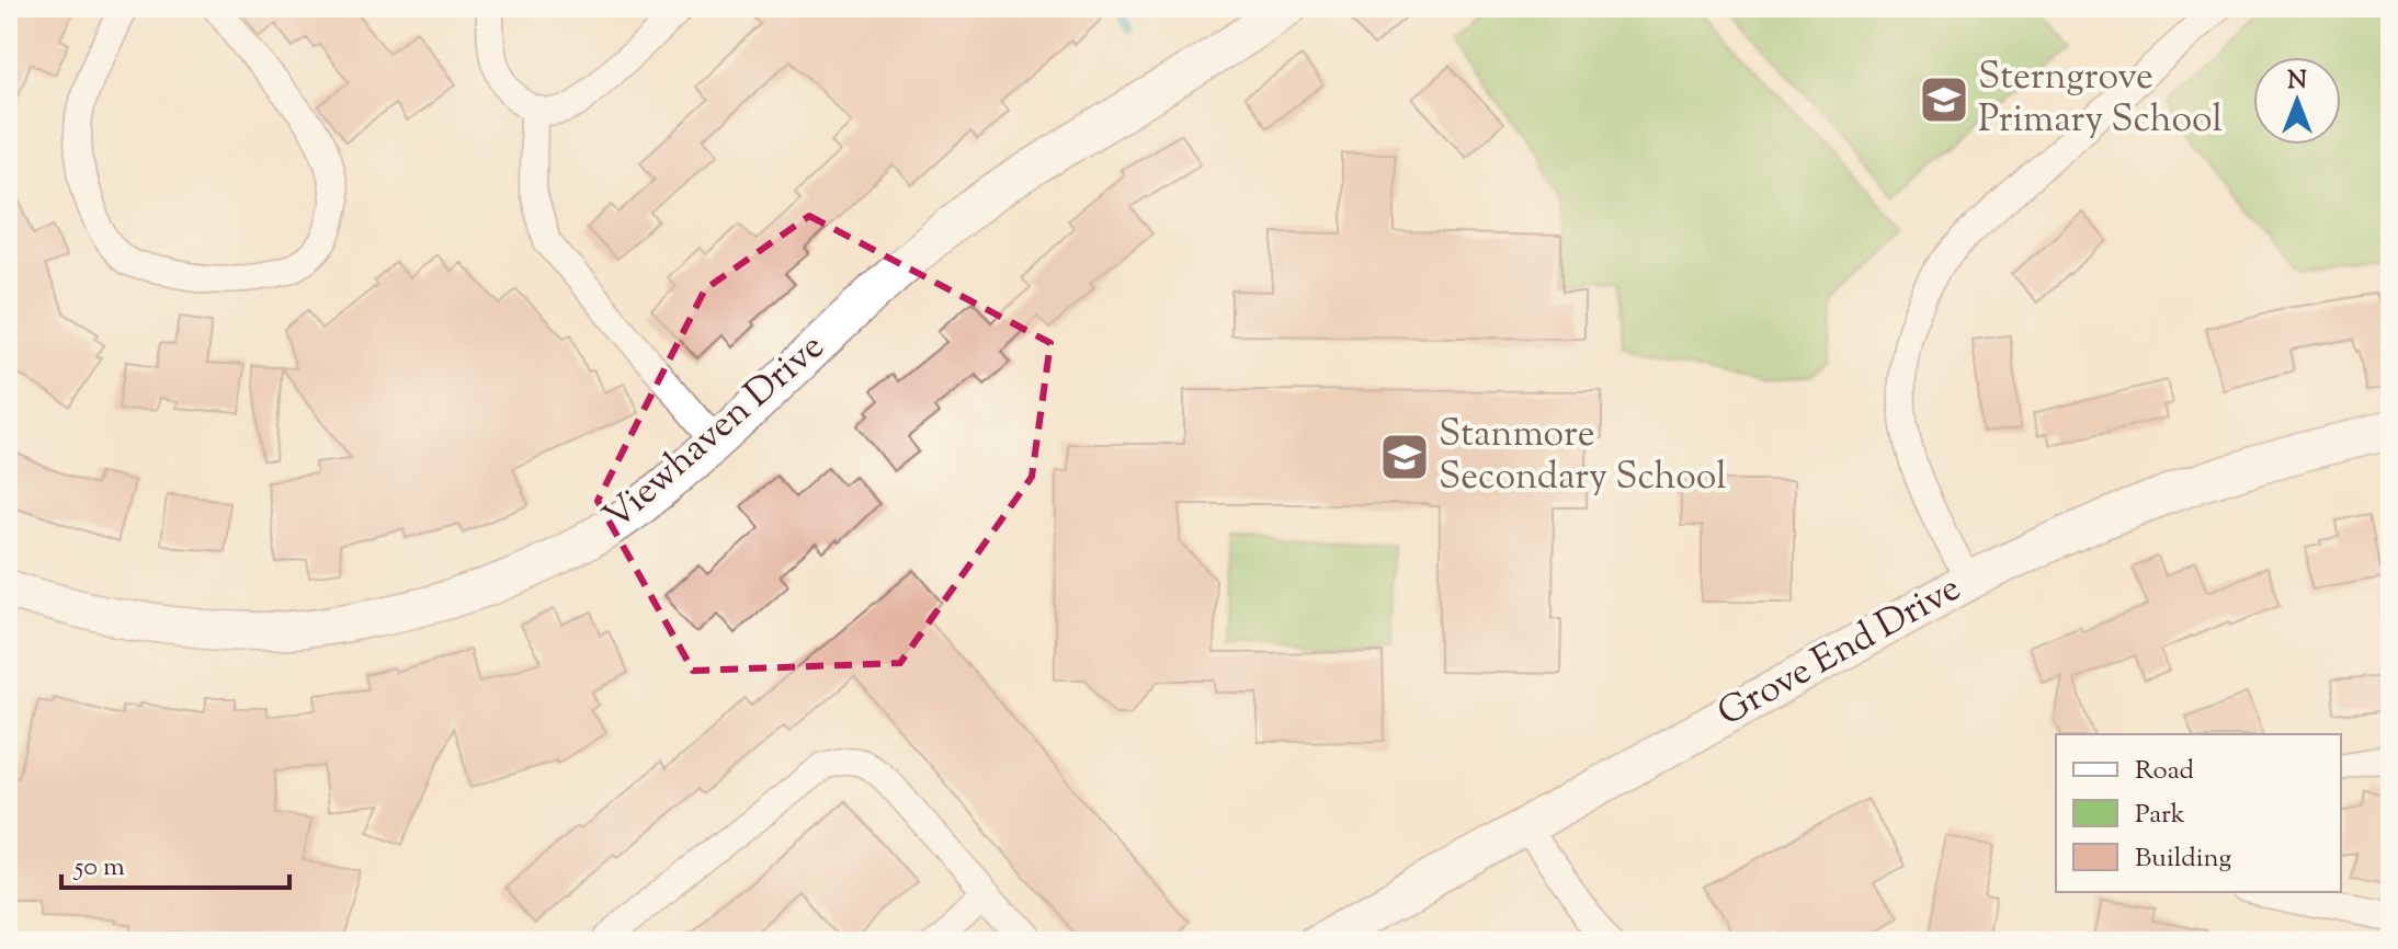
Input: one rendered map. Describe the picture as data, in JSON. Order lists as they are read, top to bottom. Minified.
{"streets":{"street":["Viewhaven Drive","Grove End Drive"]},"places":{"school or university":["Sterngrove Primary School","Stanmore Secondary School"]},"legend":["Road","Park","Building"],"scale_bar":"50 m","north":"top"}
